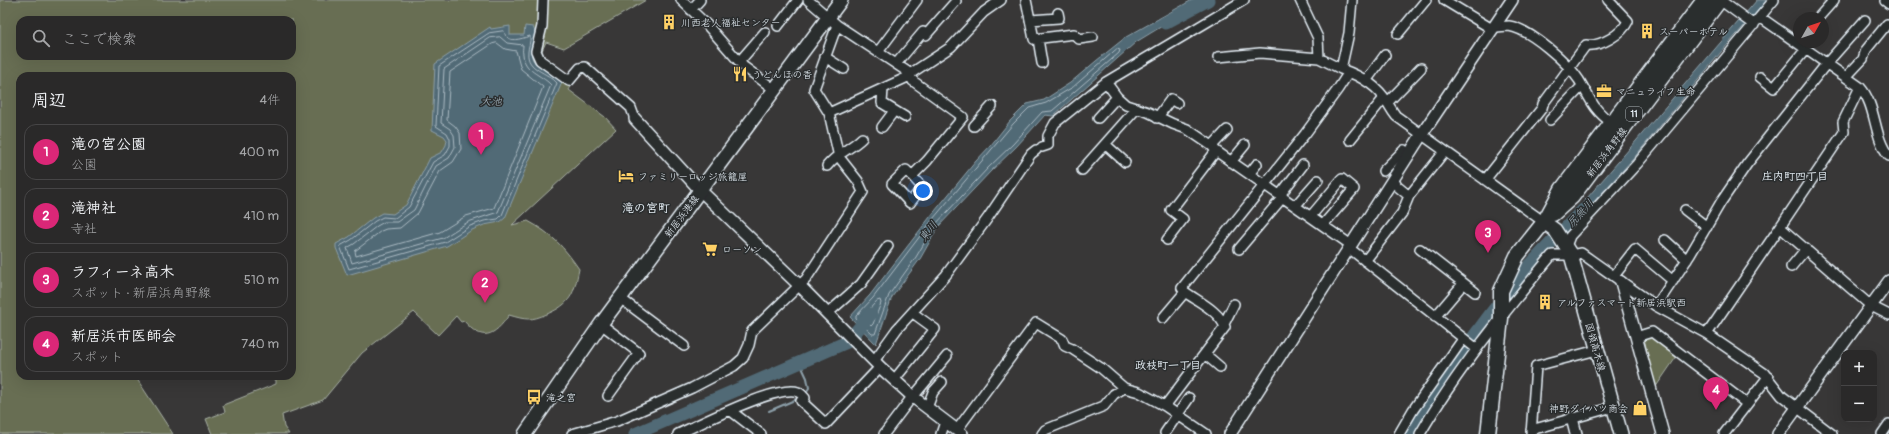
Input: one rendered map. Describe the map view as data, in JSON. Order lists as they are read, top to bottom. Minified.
{"streets":{"main road":["11","新居浜角野線","新居浜港線","国領高木線"]},"crossings":[["11","新居浜角野線"],["新居浜角野線","国領高木線"]],"districts":["庄内町四丁目","滝の宮町","政枝町一丁目"],"water":["大池","尻無川","東川"],"places":{"building":["川西老人福祉センター","スーパーホテル","アルファスマート新居浜駅西"],"restaurant":["うどんほの香"],"office":["マニュライフ生命"],"hotel":["ファミリーロッジ旅籠屋"],"supermarket":["ローソン"],"bus stop":["滝之宮"],"shop":["神野ダイハツ商会"]},"north":"top right","page":{"search":"ここで検索","heading":["周辺","4件"],"pins":["1","3","2","4"],"list":[{"mark":"1","name":"滝の宮公園","note":"公園","value":"400 m"},{"mark":"2","name":"滝神社","note":"寺社","value":"410 m"},{"mark":"3","name":"ラフィーネ高木","note":"スポット · 新居浜角野線","value":"510 m"},{"mark":"4","name":"新居浜市医師会","note":"スポット","value":"740 m"}],"map_buttons":["+","−"]}}
